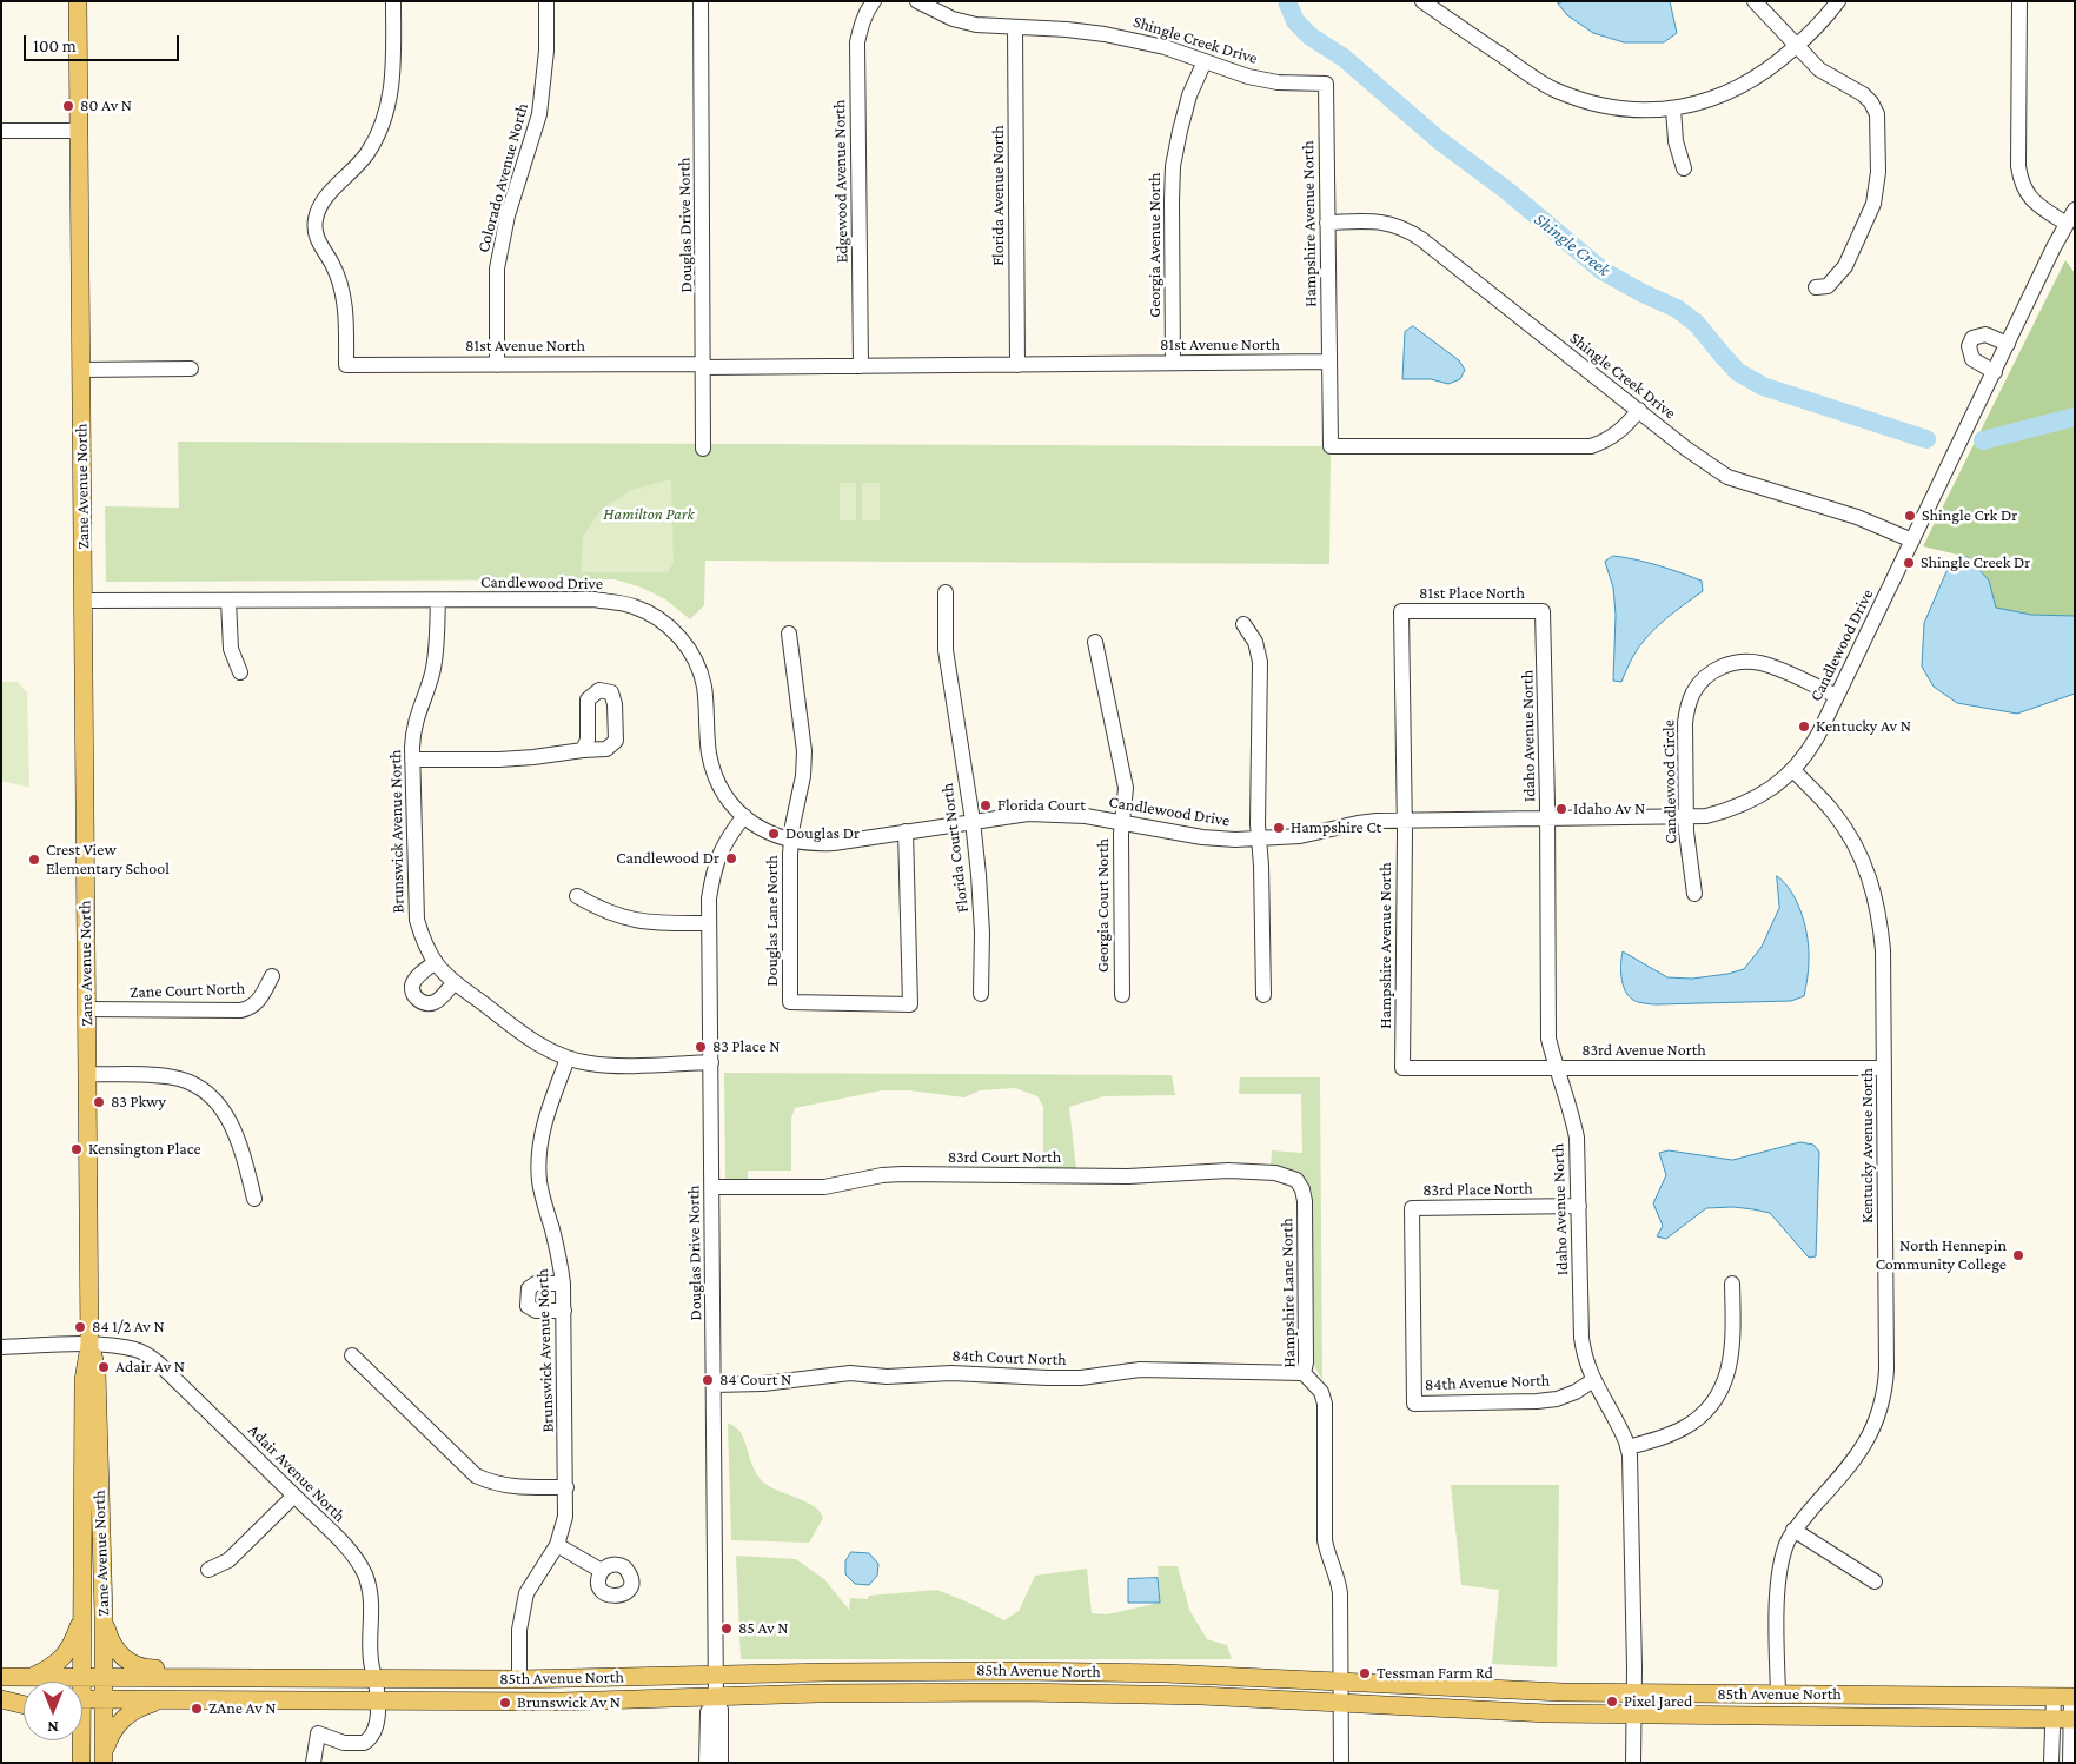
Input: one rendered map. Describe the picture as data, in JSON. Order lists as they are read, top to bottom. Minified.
{"streets":{"main road":["Zane Avenue North","85th Avenue North"],"street":["Shingle Creek Drive","Colorado Avenue North","Edgewood Avenue North","Florida Avenue North","Hampshire Avenue North","Douglas Drive North","Georgia Avenue North","81st Avenue North","Candlewood Drive","81st Place North","Idaho Avenue North","Candlewood Circle","Brunswick Avenue North","Florida Court North","Georgia Court North","Douglas Lane North","Zane Court North","83rd Avenue North","Kentucky Avenue North","83rd Court North","83rd Place North","Hampshire Lane North","84th Court North","84th Avenue North","Adair Avenue North"]},"crossings":[["Shingle Creek Drive","Florida Avenue North"],["Shingle Creek Drive","Hampshire Avenue North"],["Shingle Creek Drive","Georgia Avenue North"],["Shingle Creek Drive","Candlewood Drive"],["Colorado Avenue North","81st Avenue North"],["Edgewood Avenue North","81st Avenue North"],["Florida Avenue North","81st Avenue North"],["Hampshire Avenue North","81st Avenue North"],["Hampshire Avenue North","Candlewood Drive"],["Hampshire Avenue North","81st Place North"],["Hampshire Avenue North","83rd Avenue North"],["Douglas Drive North","81st Avenue North"],["Douglas Drive North","Candlewood Drive"],["Douglas Drive North","83rd Court North"],["Douglas Drive North","84th Court North"],["Douglas Drive North","85th Avenue North"],["Georgia Avenue North","81st Avenue North"],["Zane Avenue North","Candlewood Drive"],["Zane Avenue North","Zane Court North"],["Zane Avenue North","Adair Avenue North"],["Zane Avenue North","85th Avenue North"],["Candlewood Drive","Idaho Avenue North"],["Candlewood Drive","Candlewood Circle"],["Candlewood Drive","Brunswick Avenue North"],["Candlewood Drive","Florida Court North"],["Candlewood Drive","Georgia Court North"],["Candlewood Drive","Douglas Lane North"],["Candlewood Drive","Kentucky Avenue North"],["81st Place North","Idaho Avenue North"],["Idaho Avenue North","83rd Avenue North"],["Idaho Avenue North","83rd Place North"],["Idaho Avenue North","84th Avenue North"],["Idaho Avenue North","85th Avenue North"],["Brunswick Avenue North","85th Avenue North"],["83rd Avenue North","Kentucky Avenue North"],["Kentucky Avenue North","85th Avenue North"],["83rd Court North","Hampshire Lane North"],["83rd Place North","84th Avenue North"],["Hampshire Lane North","84th Court North"],["Hampshire Lane North","85th Avenue North"],["Adair Avenue North","85th Avenue North"]],"water":["Shingle Creek"],"parks":["Hamilton Park"],"places":["80 Av N","Shingle Crk Dr","Shingle Creek Dr","Kentucky Av N","Florida Court","Idaho Av N","Hampshire Ct","Douglas Dr","Candlewood Dr","Crest View Elementary School","83 Place N","83 Pkwy","Kensington Place","North Hennepin Community College","84 1/2 Av N","Adair Av N","84 Court N","85 Av N","Tessman Farm Rd","Pixel Jared","Brunswick Av N","ZAne Av N"],"scale_bar":"100 m","north":"bottom"}
